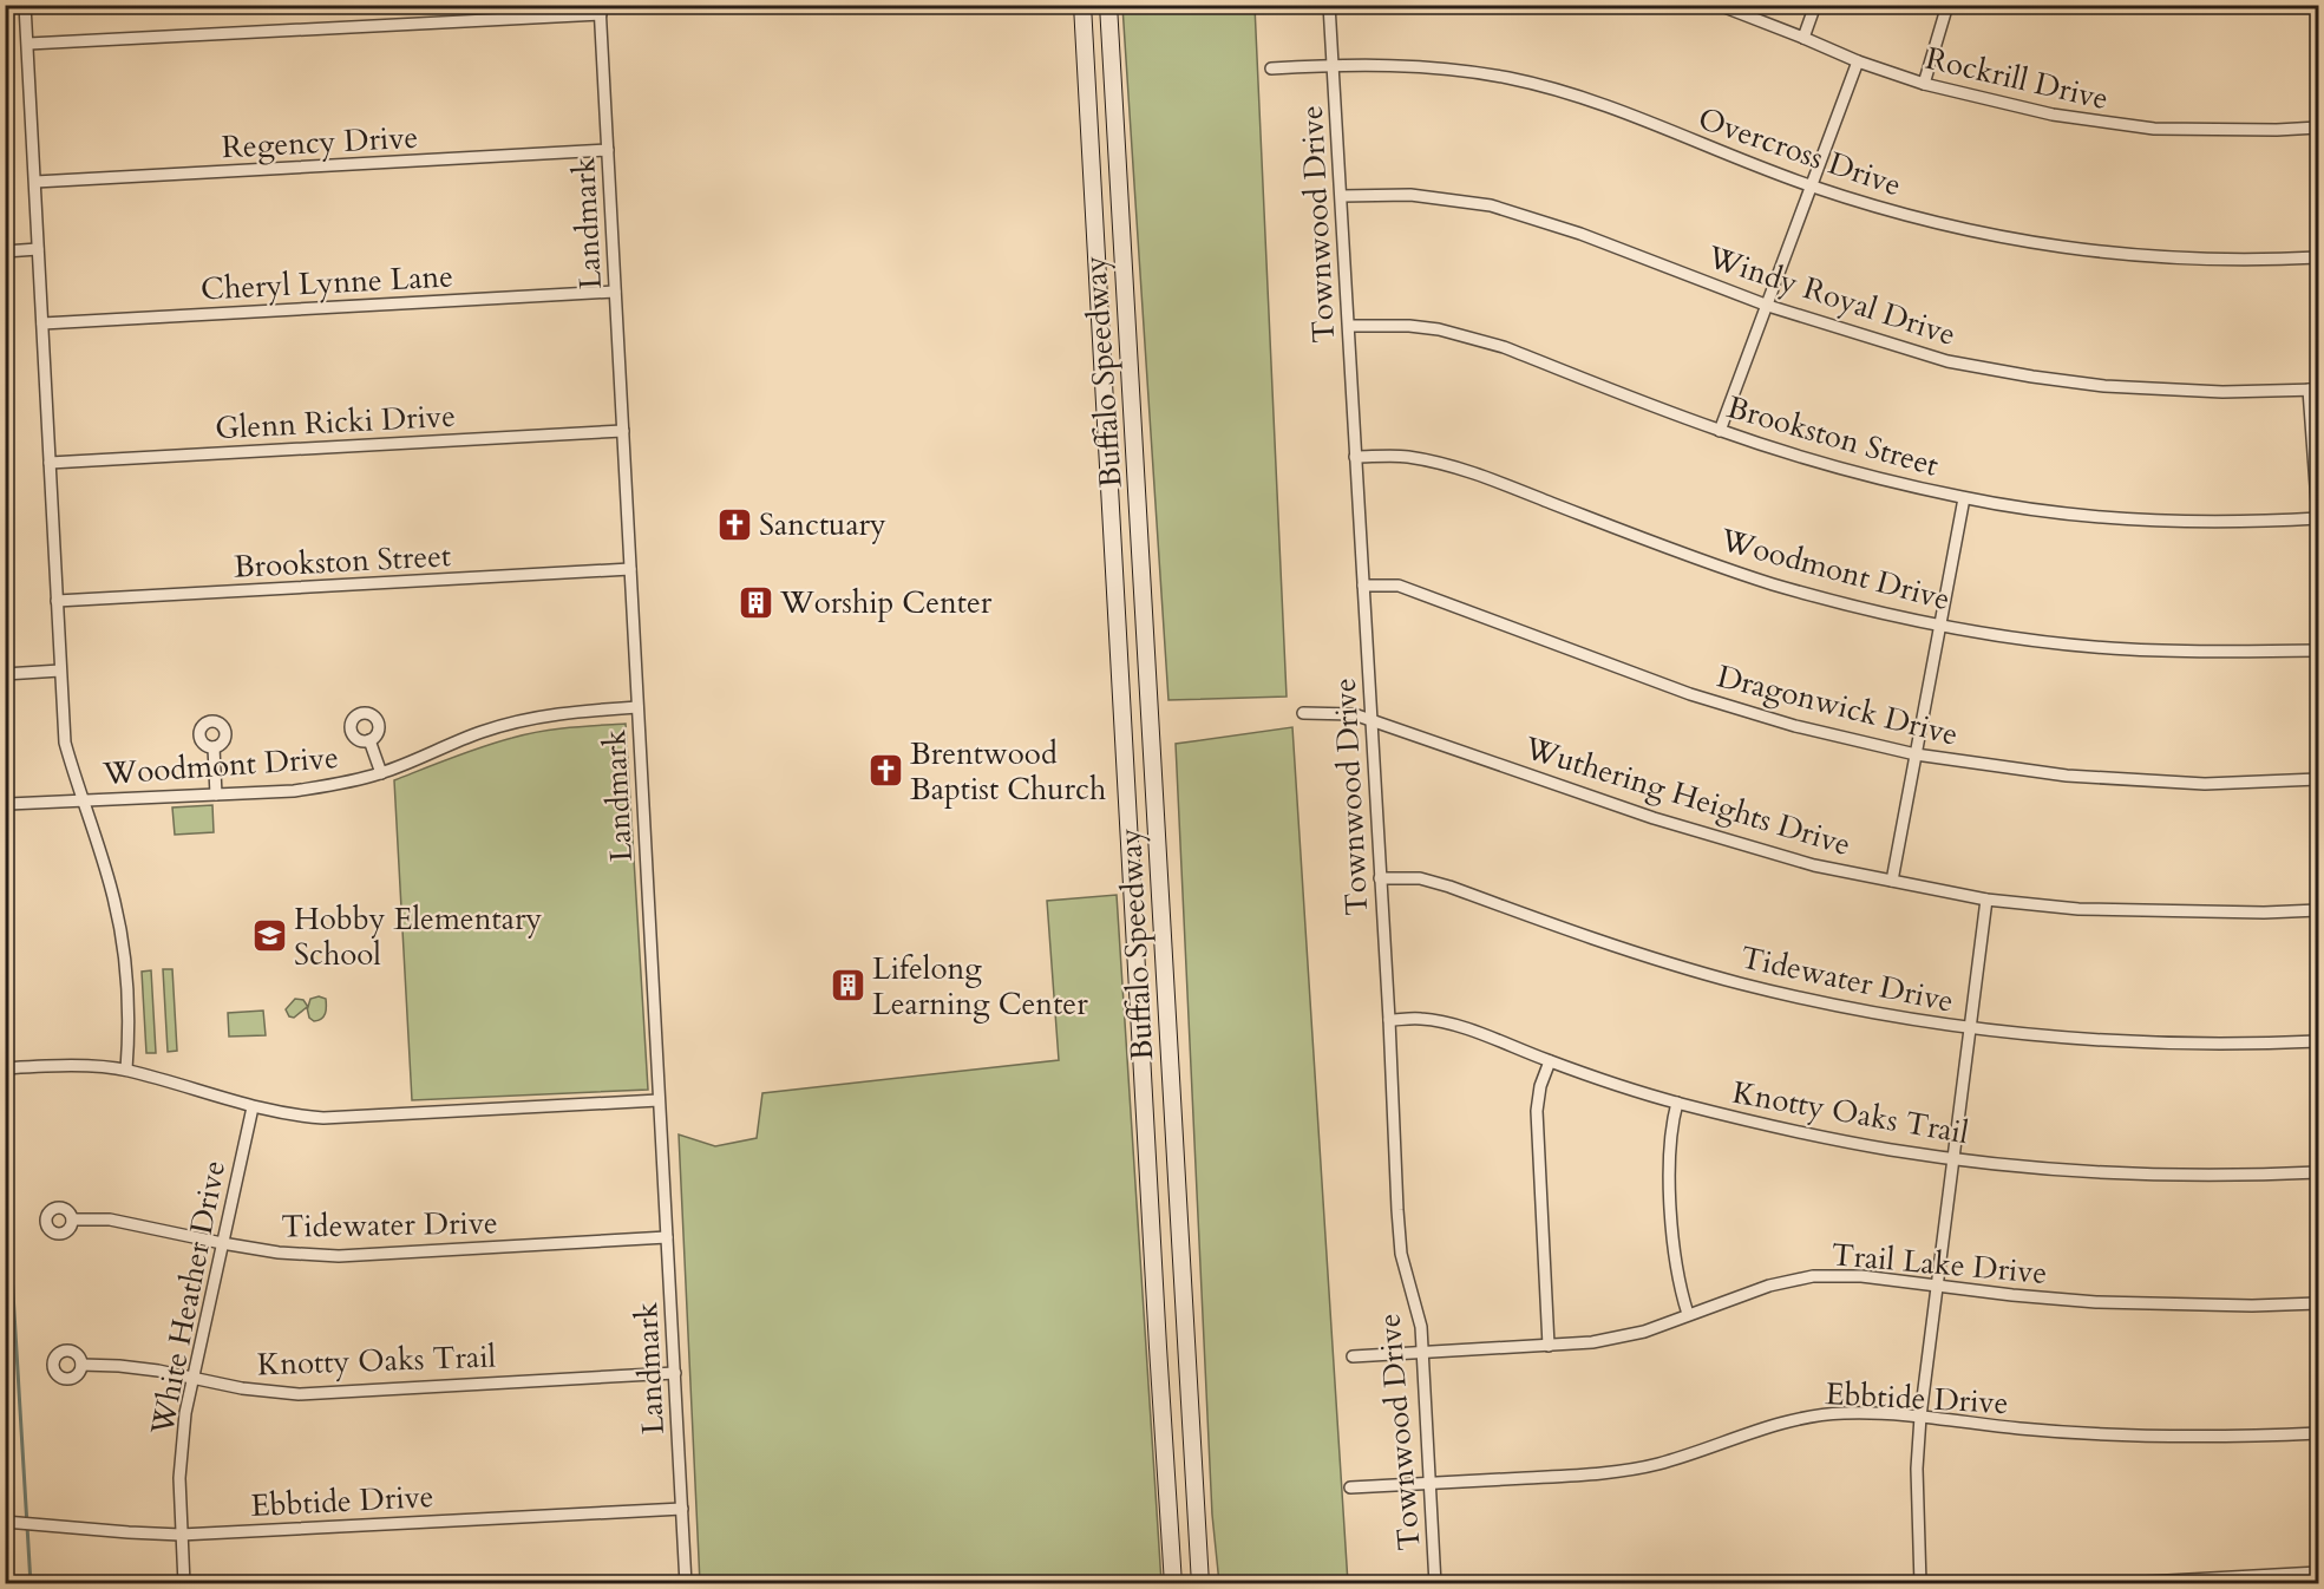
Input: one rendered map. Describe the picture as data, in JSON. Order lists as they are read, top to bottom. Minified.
{"streets":{"main road":["Buffalo Speedway"],"street":["Rockrill Drive","Regency Drive","Overcross Drive","Landmark","Townwood Drive","Cheryl Lynne Lane","Windy Royal Drive","Glenn Ricki Drive","Brookston Street","Woodmont Drive","Dragonwick Drive","Wuthering Heights Drive","Tidewater Drive","Knotty Oaks Trail","Trail Lake Drive","White Heather Drive","Ebbtide Drive"]},"crossings":[["Regency Drive","Landmark"],["Overcross Drive","Townwood Drive"],["Landmark","Cheryl Lynne Lane"],["Landmark","Glenn Ricki Drive"],["Landmark","Brookston Street"],["Landmark","Woodmont Drive"],["Landmark","Tidewater Drive"],["Landmark","Knotty Oaks Trail"],["Landmark","Ebbtide Drive"],["Townwood Drive","Windy Royal Drive"],["Townwood Drive","Brookston Street"],["Townwood Drive","Woodmont Drive"],["Townwood Drive","Dragonwick Drive"],["Townwood Drive","Wuthering Heights Drive"],["Townwood Drive","Tidewater Drive"],["Townwood Drive","Knotty Oaks Trail"],["Townwood Drive","Trail Lake Drive"],["Townwood Drive","Ebbtide Drive"],["Tidewater Drive","White Heather Drive"],["Knotty Oaks Trail","White Heather Drive"],["White Heather Drive","Ebbtide Drive"]],"places":{"church":["Sanctuary","Brentwood Baptist Church"],"building":["Worship Center","Lifelong Learning Center"],"school or university":["Hobby Elementary School"]}}
